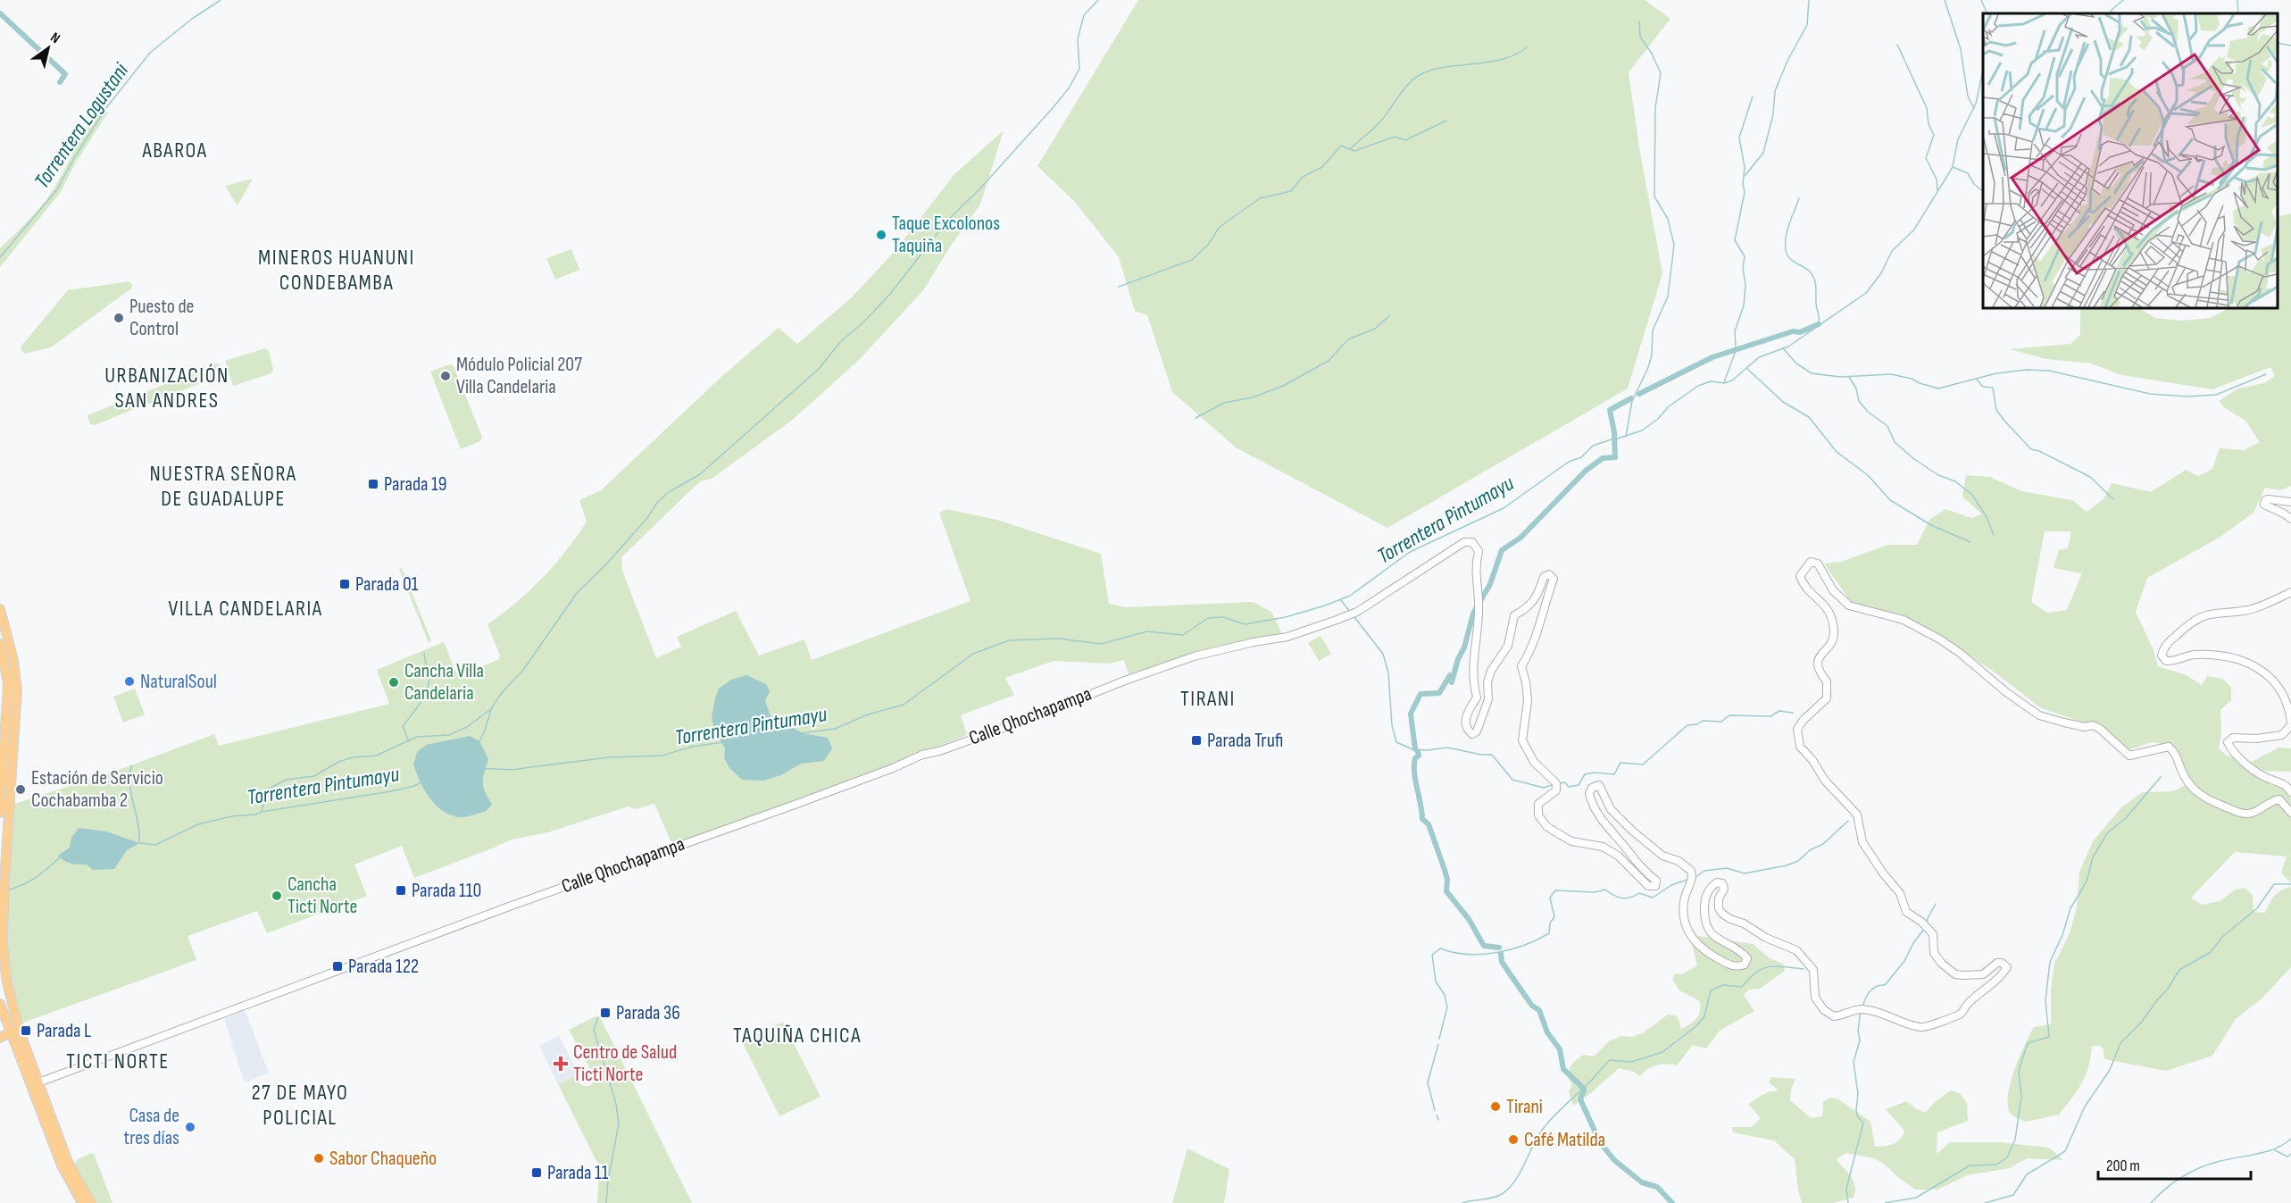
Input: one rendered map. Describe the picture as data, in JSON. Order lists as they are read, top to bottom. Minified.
{"streets":{"street":["Calle Qhochapampa"]},"districts":["ABAROA","MINEROS HUANUNI CONDEBAMBA","URBANIZACIÓN SAN ANDRES","NUESTRA SEÑORA DE GUADALUPE","VILLA CANDELARIA","TIRANI","TAQUIÑA CHICA","TICTI NORTE","27 DE MAYO POLICIAL"],"water":["Torrentera Logustani","Torrentera Pintumayu"],"places":{"other":["Taque Excolonos Taquiña","Puesto de Control","Módulo Policial 207 Villa Candelaria","NaturalSoul","Cancha Villa Candelaria","Estación de Servicio Cochabamba 2","Cancha Ticti Norte","Tirani","Casa de tres días","Café Matilda","Sabor Chaqueño"],"transit":["Parada 19","Parada 01","Parada Trufi","Parada 110","Parada 122","Parada 36","Parada L","Parada 11"],"health":["Centro de Salud Ticti Norte"]},"scale_bar":"200 m","north":"top right"}
